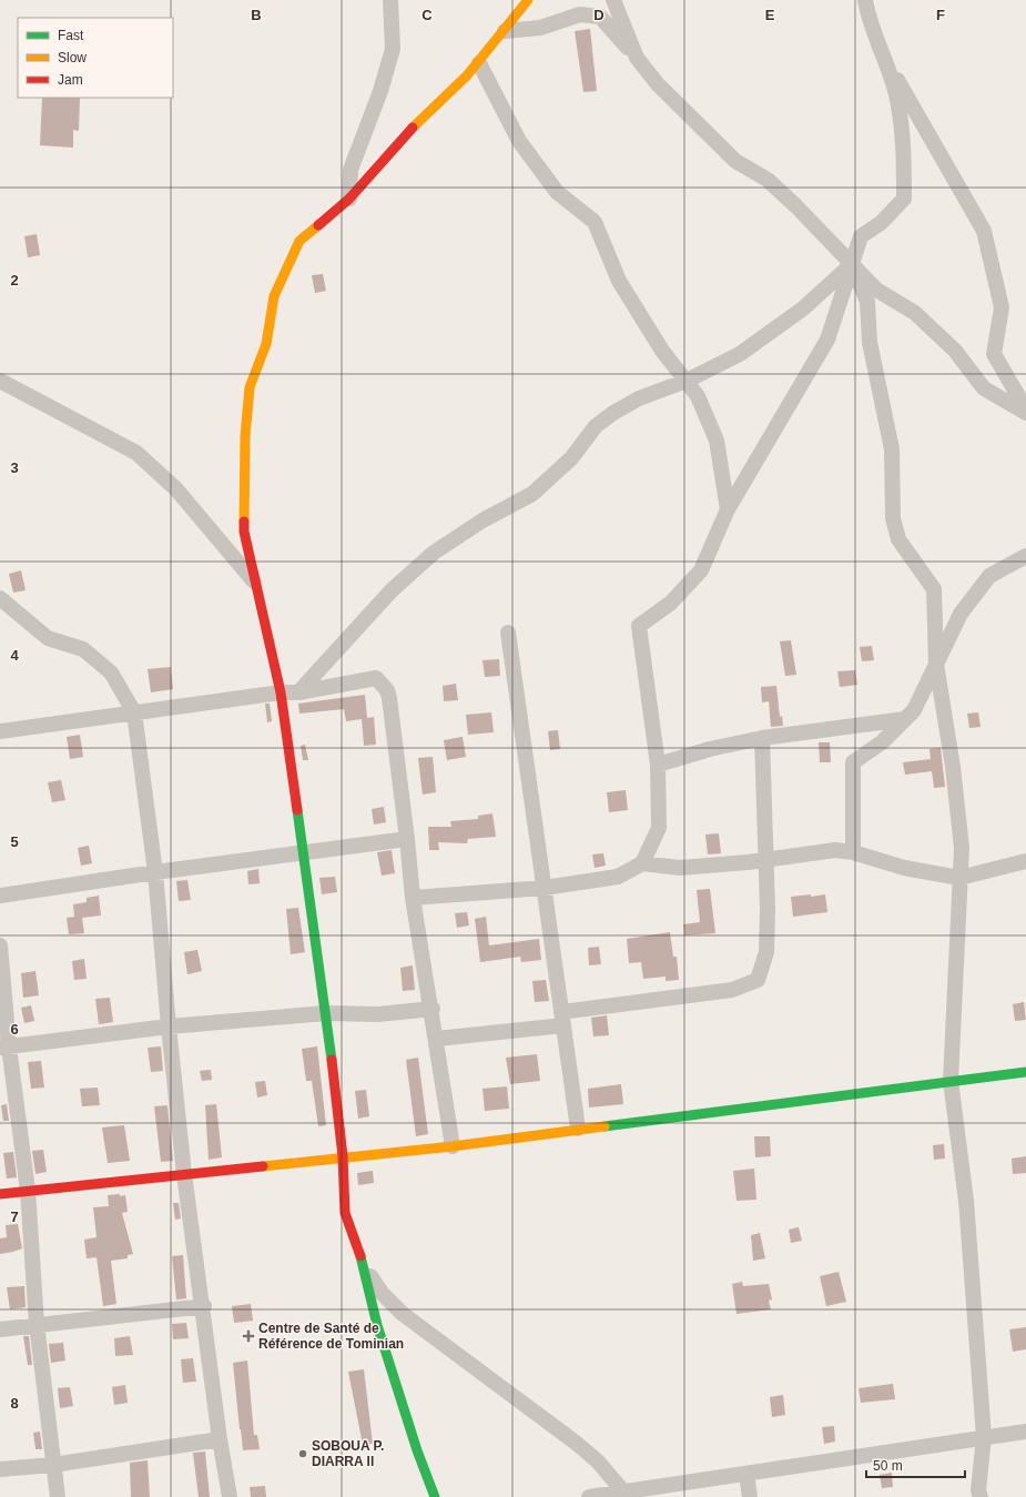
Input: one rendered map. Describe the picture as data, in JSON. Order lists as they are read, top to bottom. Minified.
{"places":{"health":["Centre de Santé de Référence de Tominian"],"other":["SOBOUA P. DIARRA II"]},"legend":["Fast","Slow","Jam"],"scale_bar":"50 m","grid":{"columns":["B","C","D","E","F"],"rows":["2","3","4","5","6","7","8"]}}
